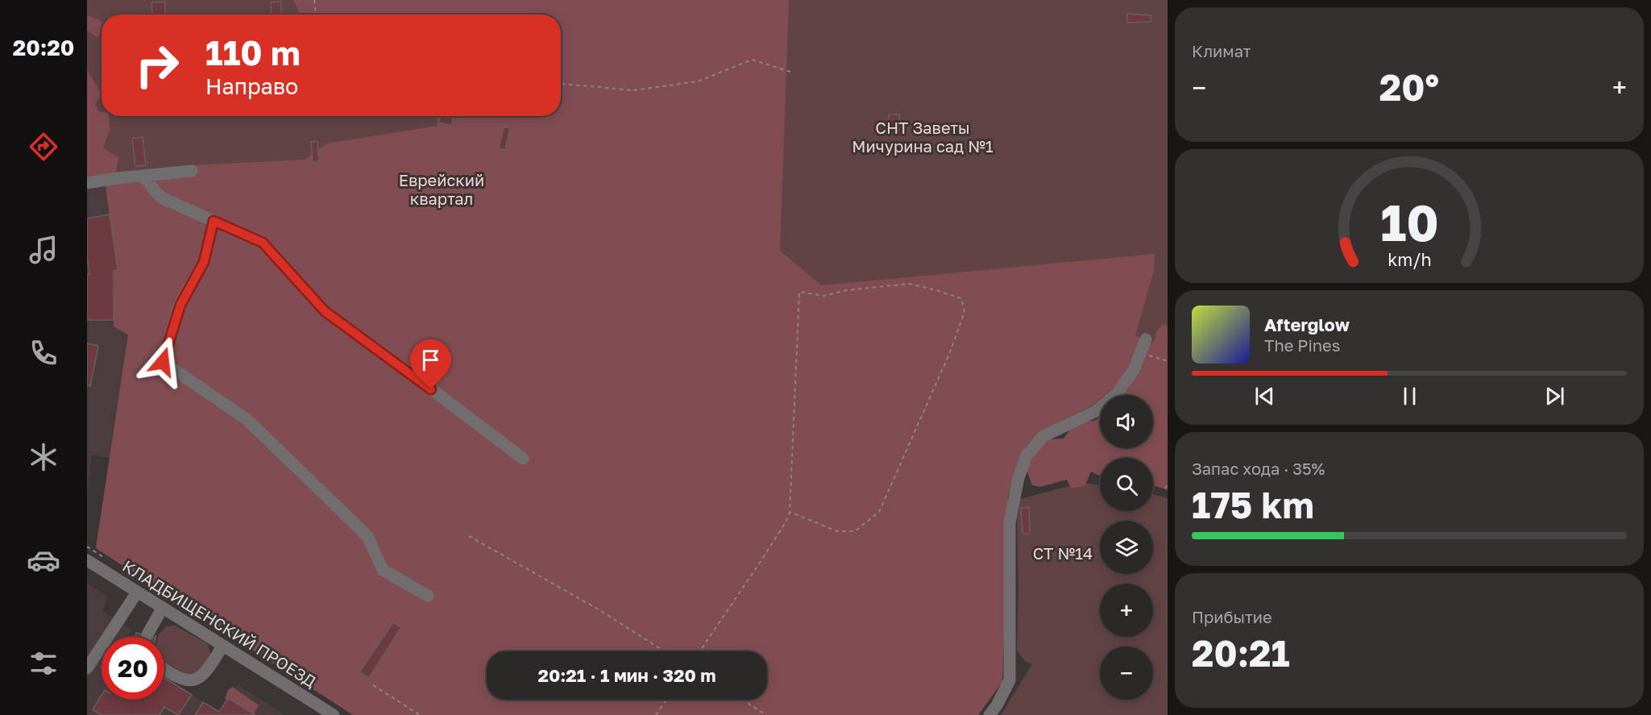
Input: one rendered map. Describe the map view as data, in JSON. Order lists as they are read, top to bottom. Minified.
{"streets":{"street":["КЛАДБИЩЕНСКИЙ ПРОЕЗД"]},"parks":["СНТ Заветы Мичурина сад №1","Еврейский квартал","СТ №14"],"page":{"tabs":"20:20","tile":["Климат",["Запас хода · 35%","175 km"],["Прибытие","20:21"]],"turn":["110 m","Направо"],"heat":["−","20°","+"],"song":["Afterglow","The Pines"],"map_buttons":["+","−"],"limit":"20","trip":"20:21 · 1 мин · 320 m","gauge":["10","km/h"]}}
